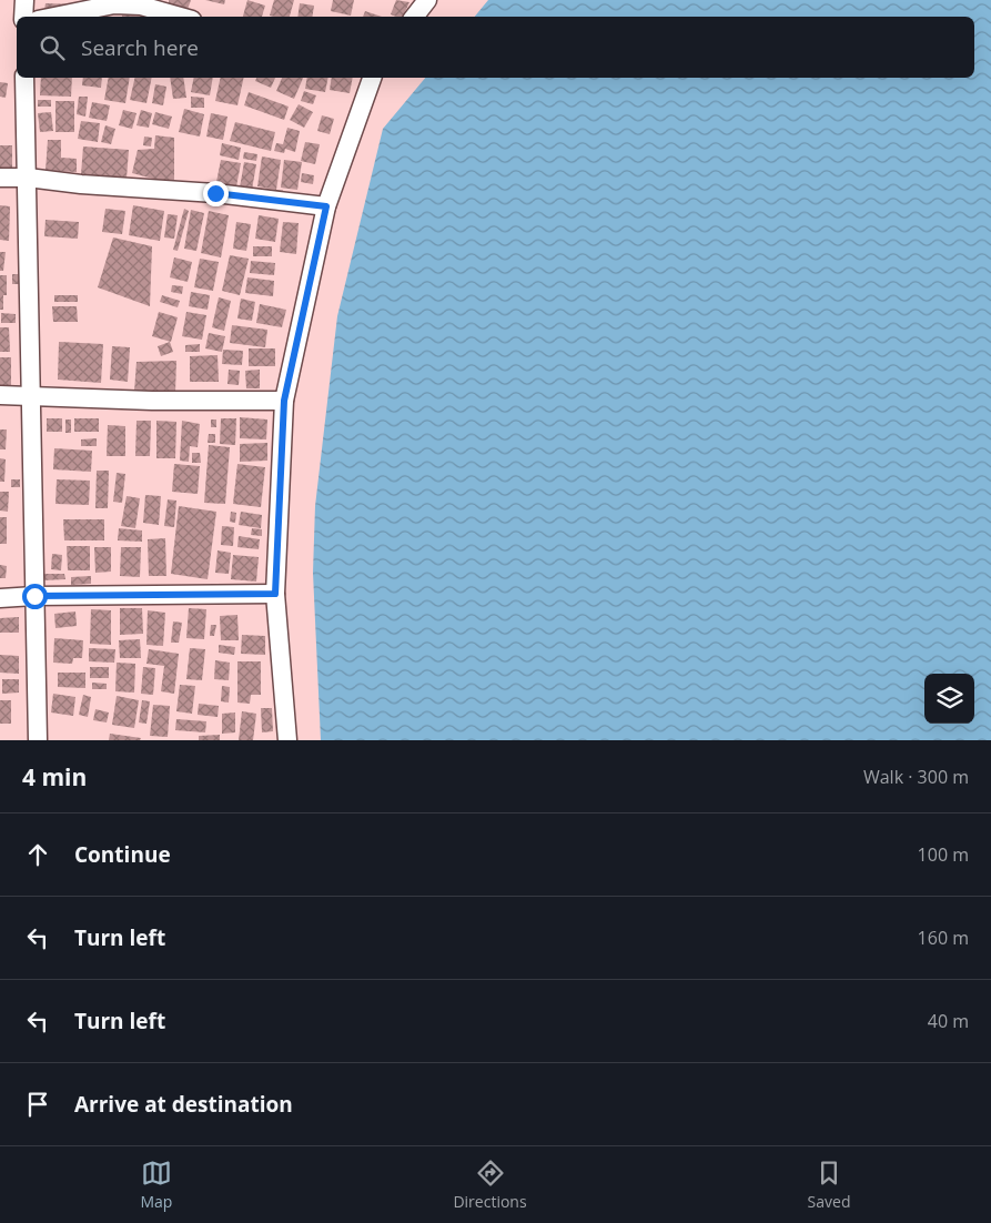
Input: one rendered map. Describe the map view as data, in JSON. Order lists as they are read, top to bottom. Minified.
{"page":{"search":"Search here","heading":["4 min","Walk · 300 m"],"list":[["Continue","100 m"],["Turn left","160 m"],["Turn left","40 m"],"Arrive at destination"],"nav":["Map","Directions","Saved"]}}
